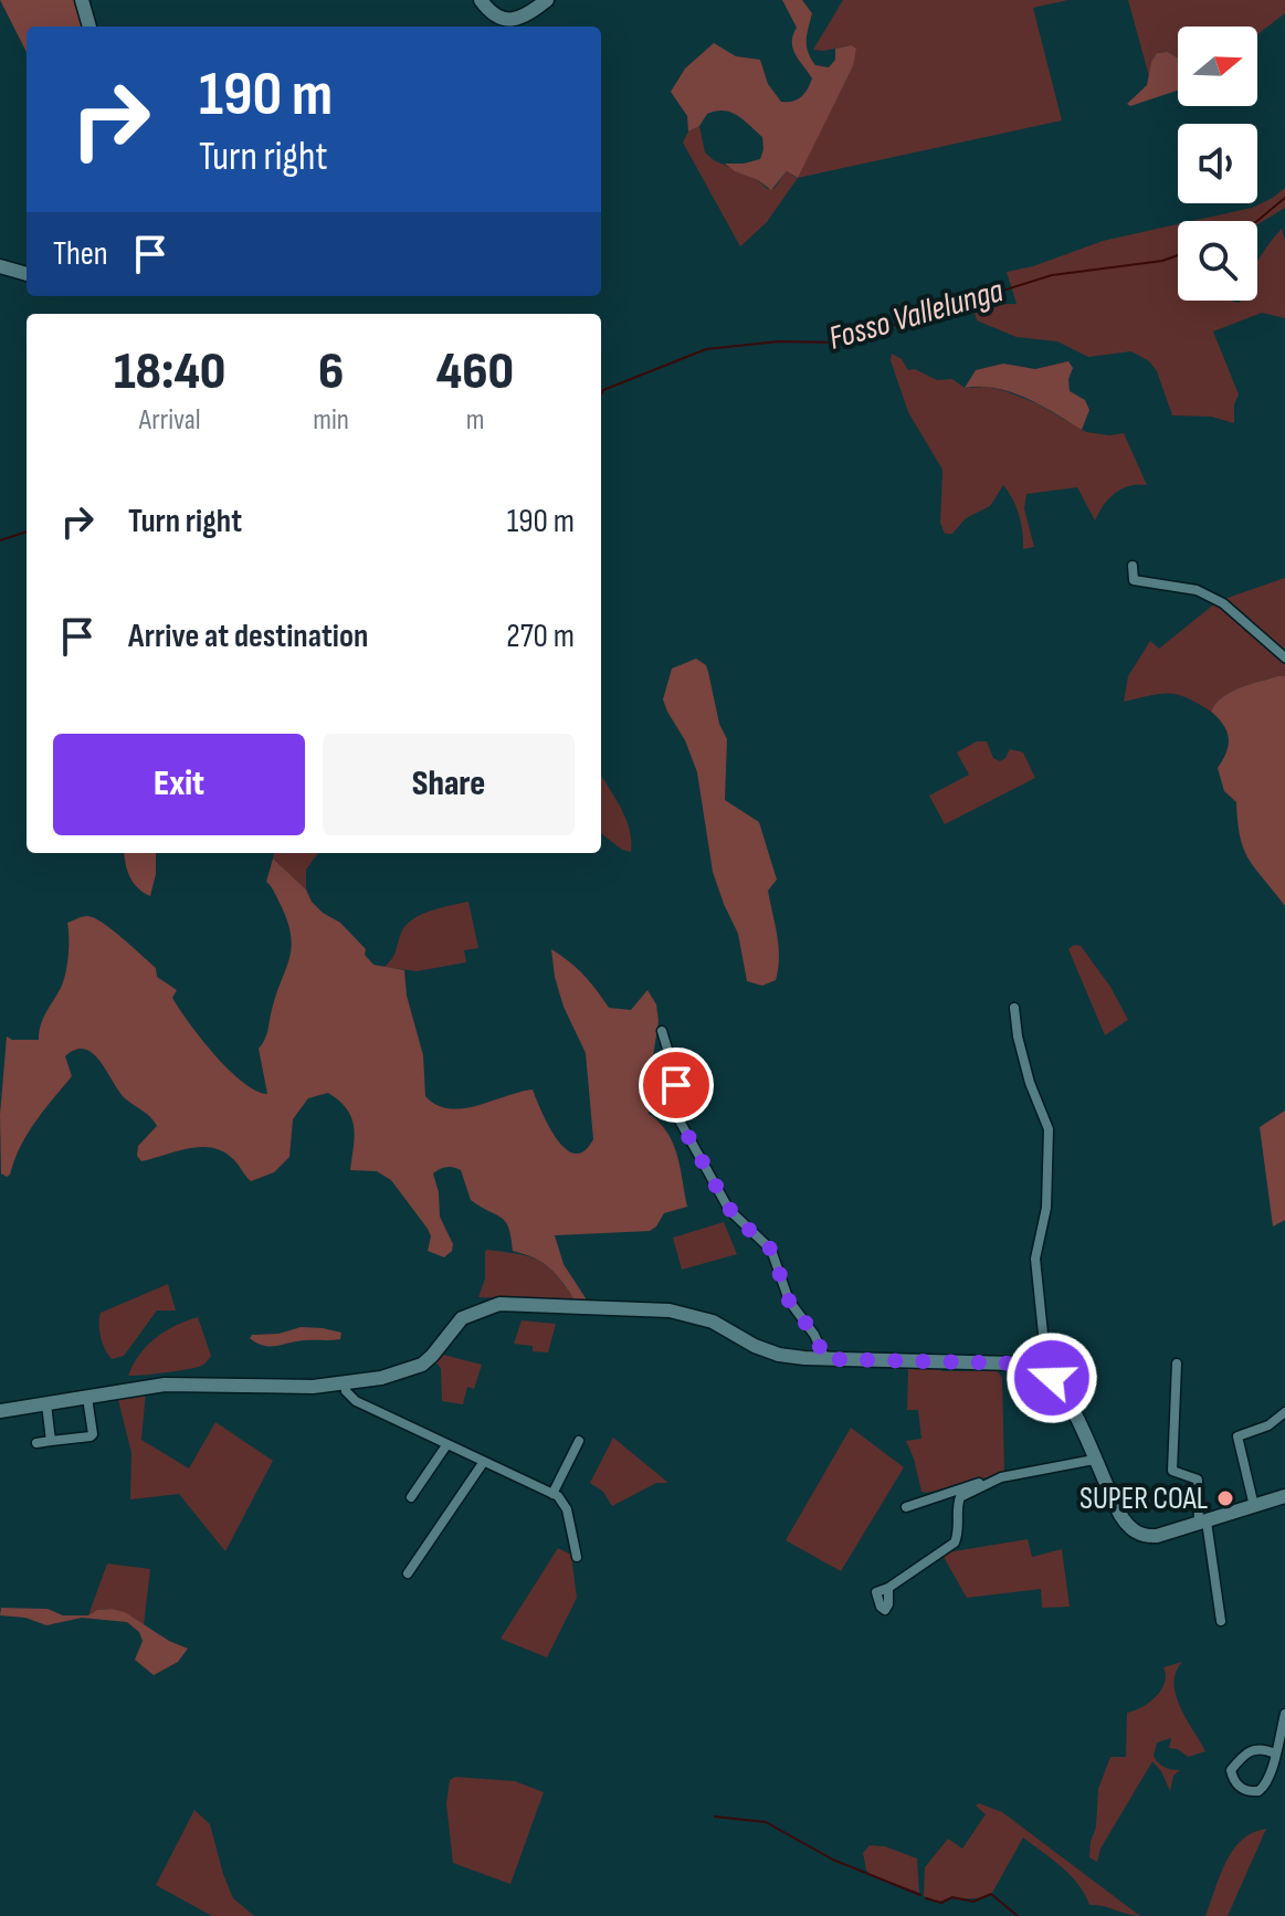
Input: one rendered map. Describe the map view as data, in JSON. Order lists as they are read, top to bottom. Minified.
{"water":["Fosso Vallelunga"],"places":["SUPER COAL"],"north":"right","page":{"turn":["190 m","Turn right"],"then":"Then","eta":["18:40","Arrival","6","min","460","m"],"list":[{"name":"Turn right","value":"190 m"},{"name":"Arrive at destination","value":"270 m"}],"buttons":["Exit","Share"]}}
